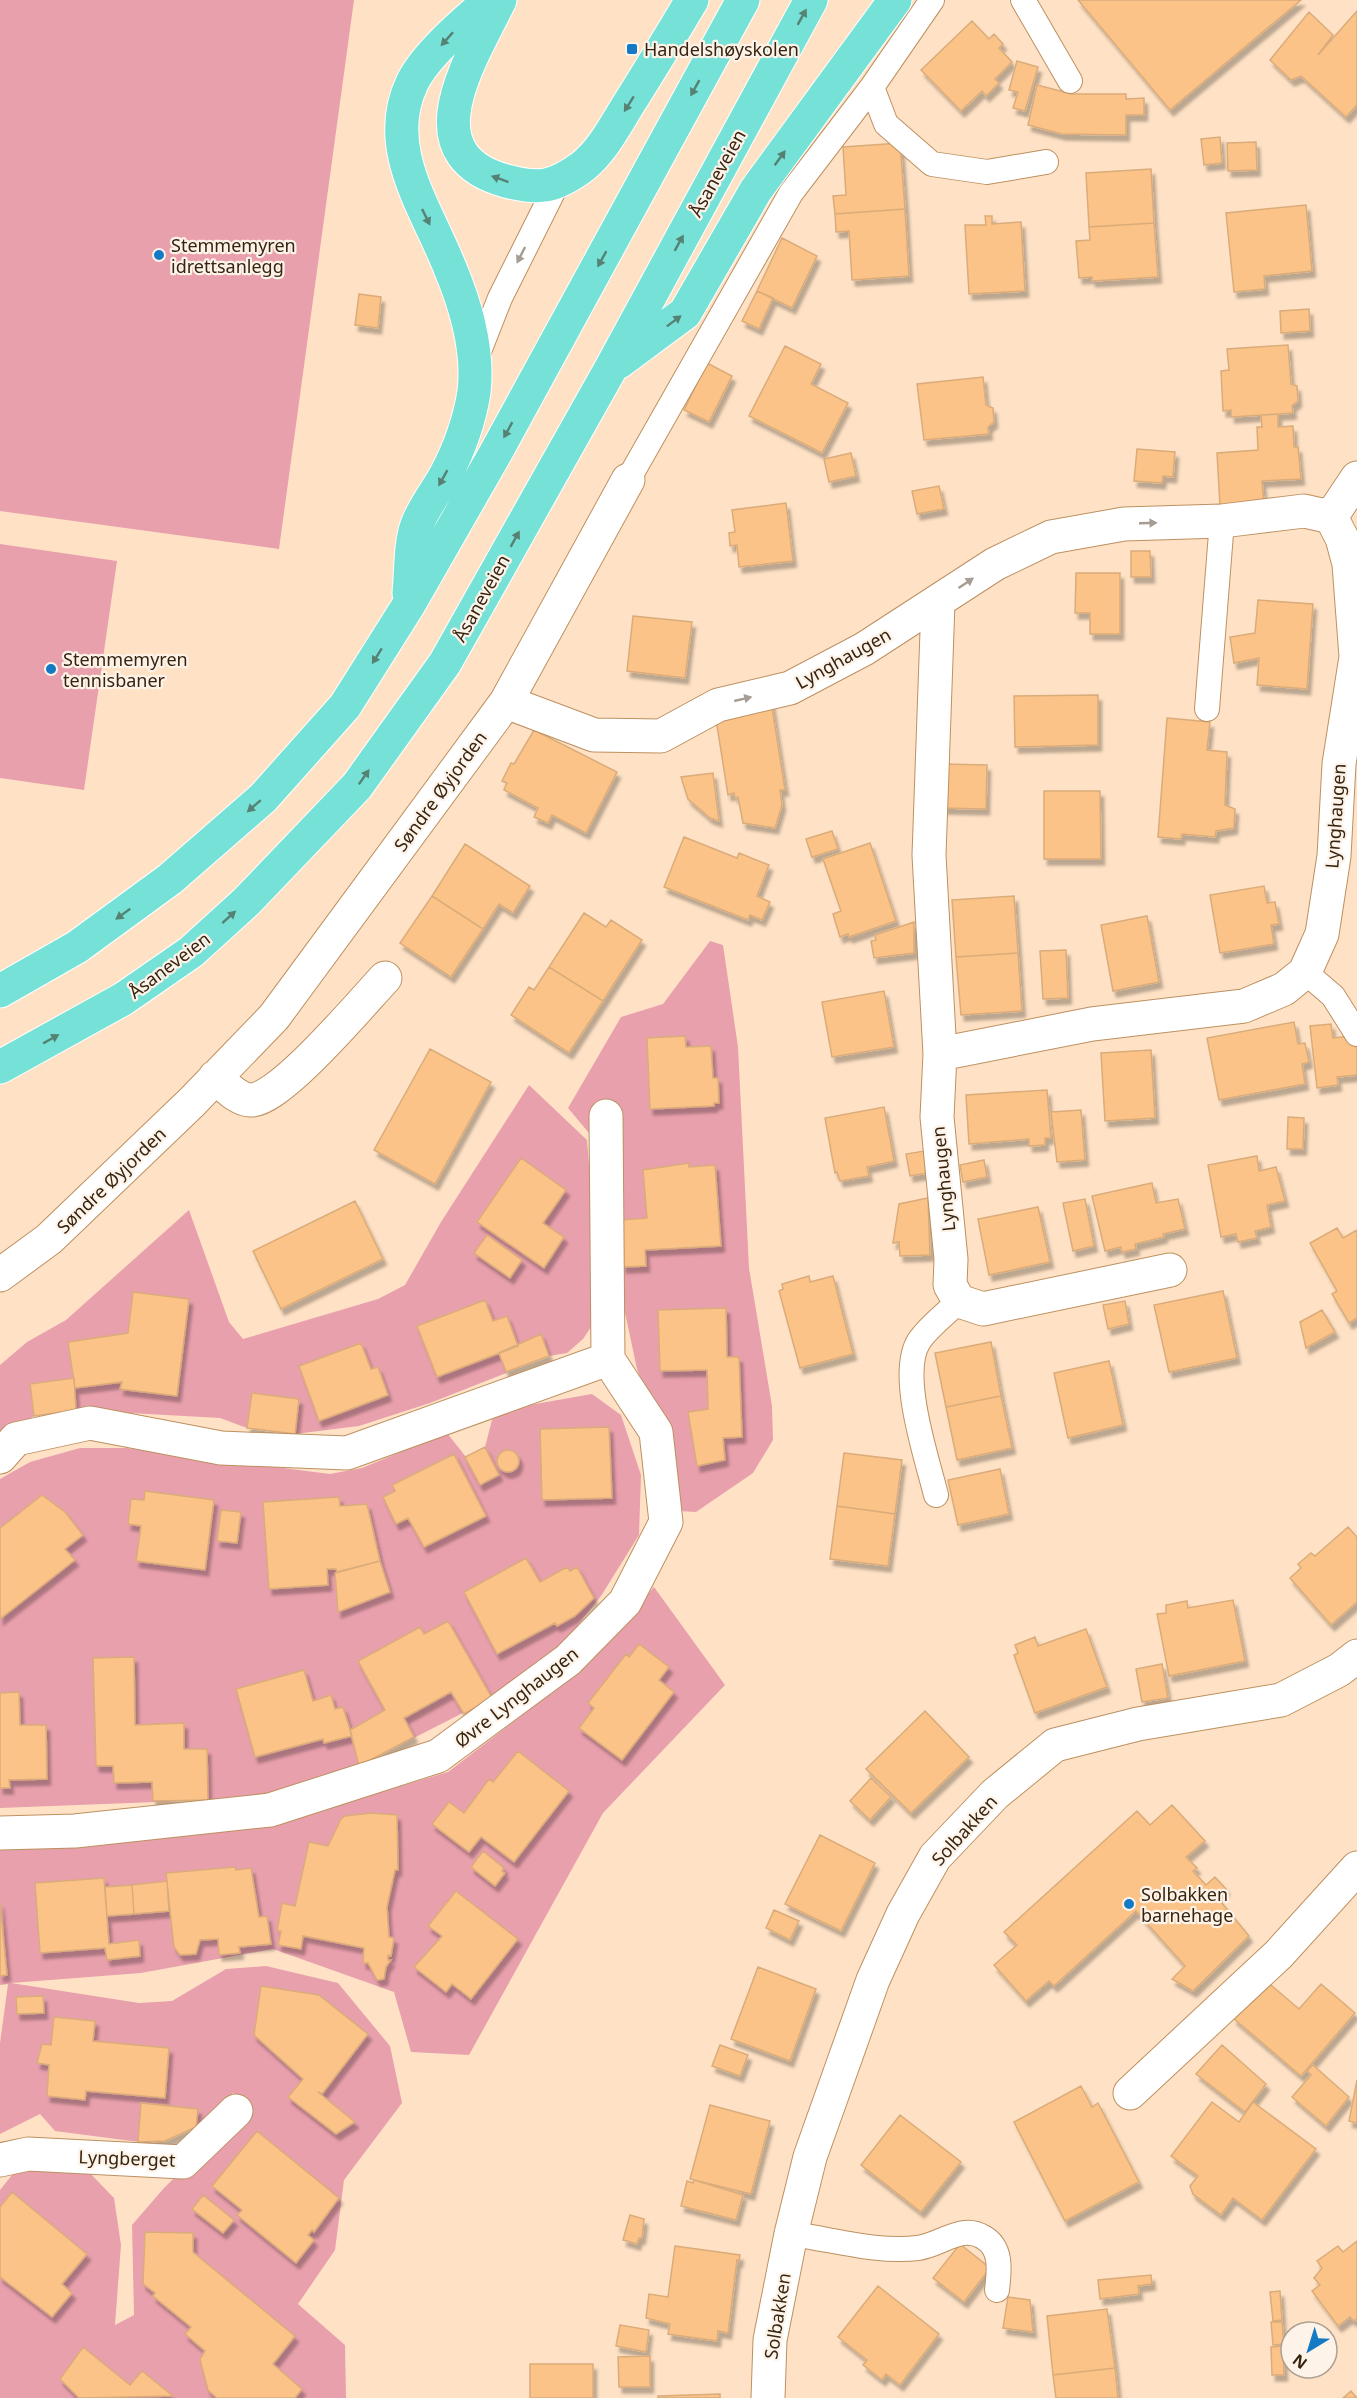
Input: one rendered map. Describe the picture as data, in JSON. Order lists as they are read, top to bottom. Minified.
{"streets":{"highway":["Åsaneveien"],"street":["Lynghaugen","Søndre Øyjorden","Øvre Lynghaugen","Solbakken","Lyngberget"]},"crossings":[["Lynghaugen","Søndre Øyjorden"]],"places":{"transit":["Handelshøyskolen"],"other":["Stemmemyren idrettsanlegg","Stemmemyren tennisbaner","Solbakken barnehage"]},"north":"bottom left"}
